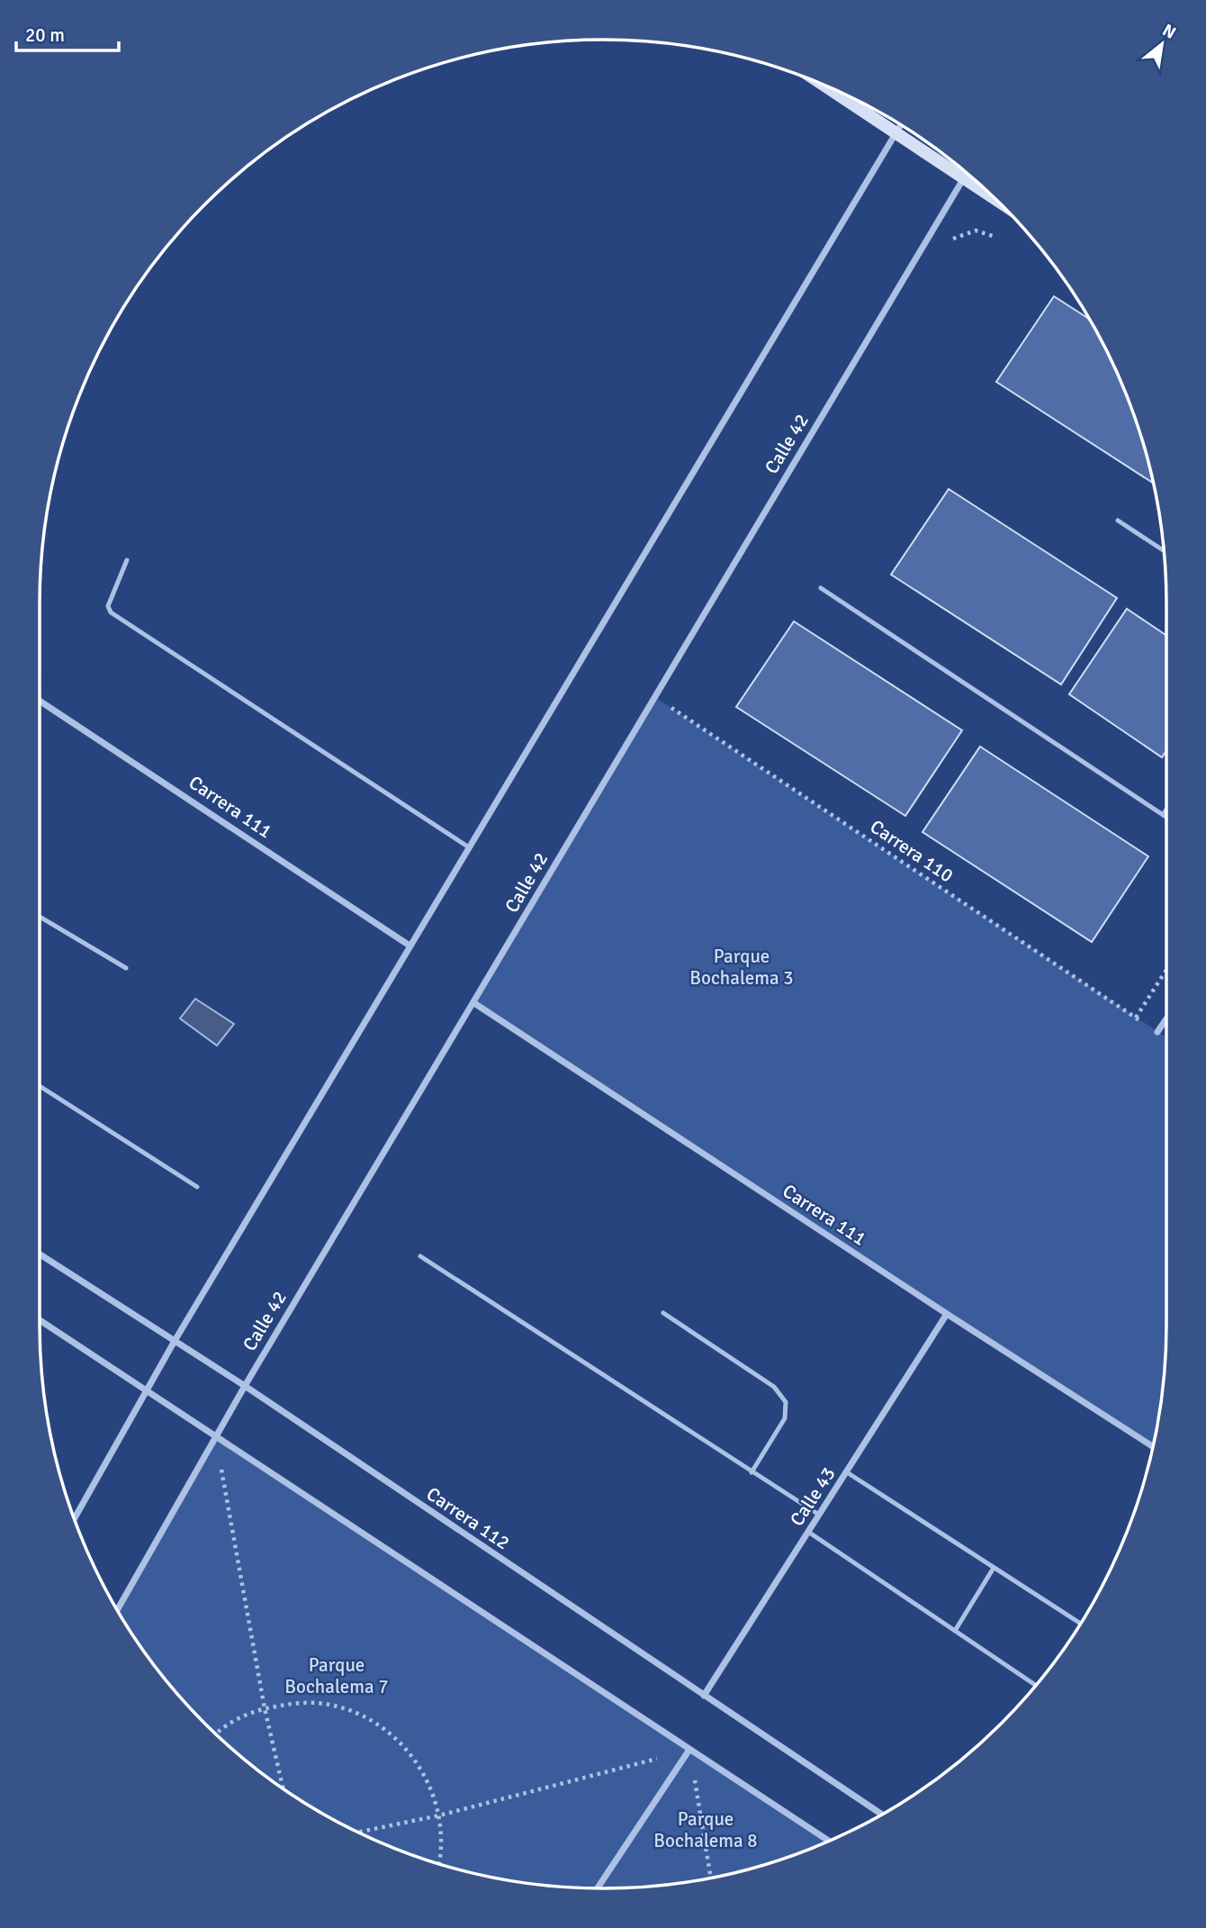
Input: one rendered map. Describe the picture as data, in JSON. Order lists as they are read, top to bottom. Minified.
{"streets":{"street":["Calle 42","Carrera 111","Calle 43","Carrera 112"],"path":["Carrera 110"]},"crossings":[["Calle 42","Carrera 111"],["Calle 42","Carrera 112"],["Carrera 111","Calle 43"],["Calle 43","Carrera 112"]],"parks":["Parque Bochalema 3","Parque Bochalema 7","Parque Bochalema 8"],"scale_bar":"20 m","north":"top right"}
